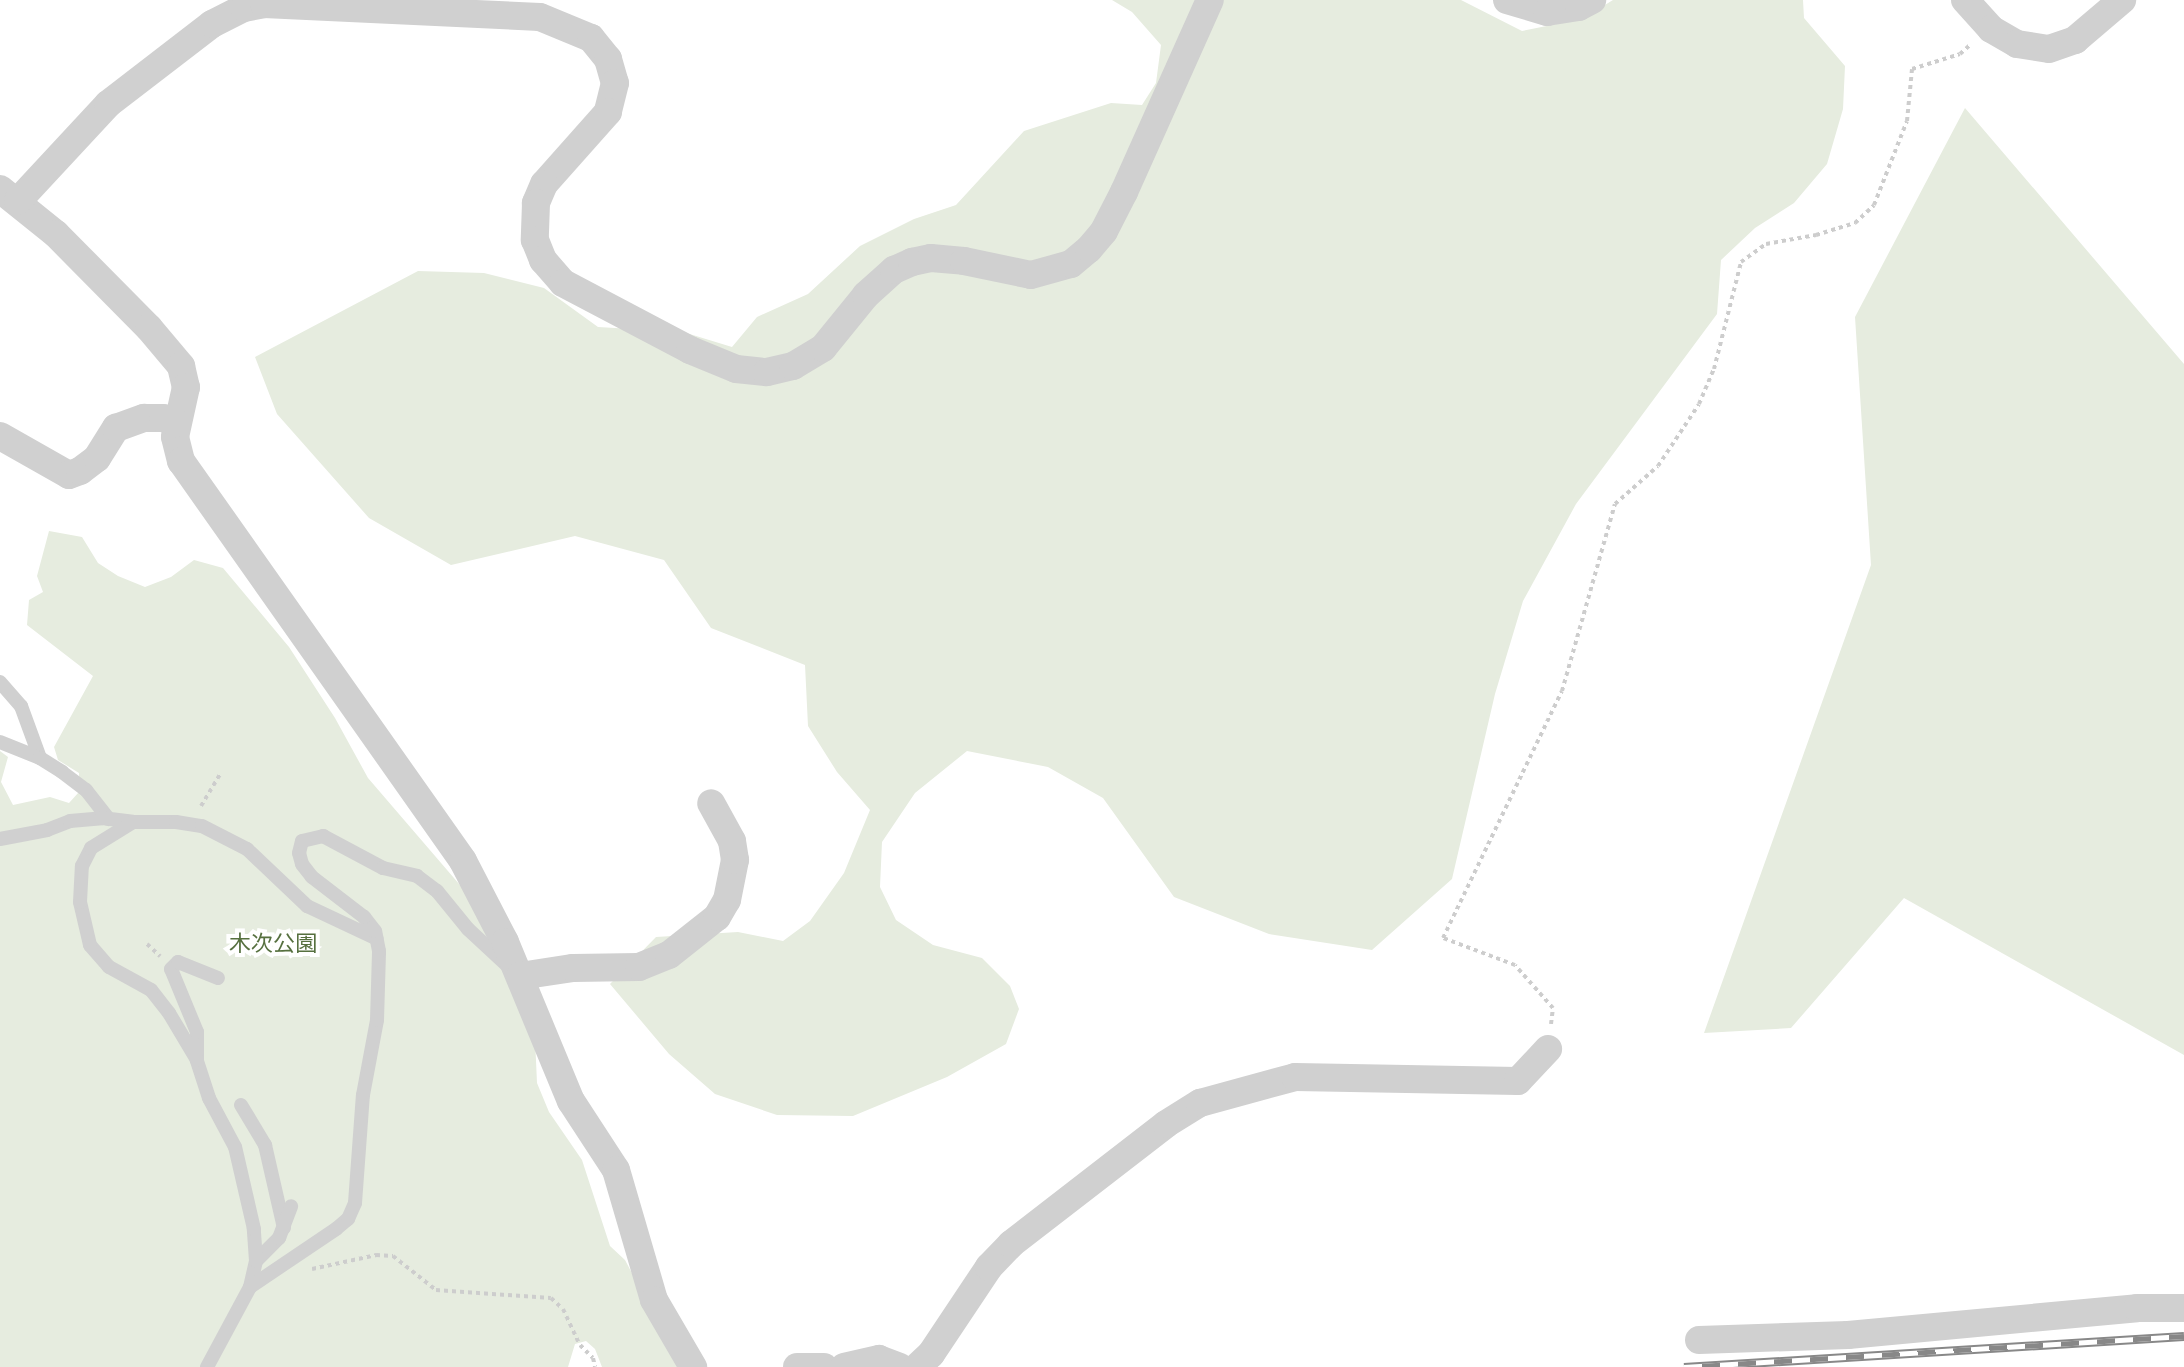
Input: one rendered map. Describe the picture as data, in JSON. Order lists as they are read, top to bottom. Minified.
{"parks":["木次公園"]}
